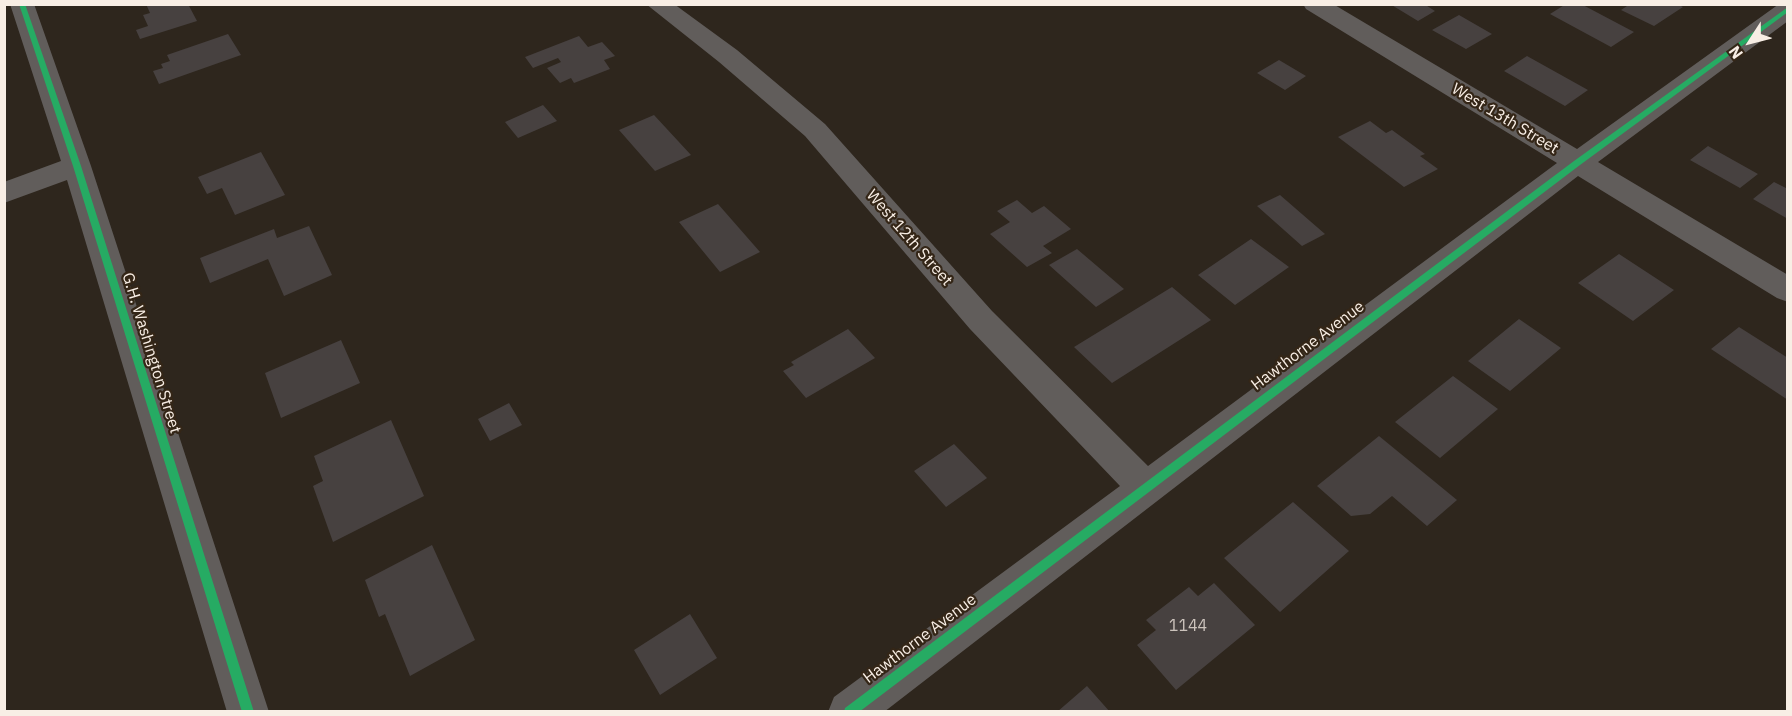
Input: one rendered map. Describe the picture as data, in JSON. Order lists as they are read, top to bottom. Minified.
{"streets":{"street":["West 13th Street","West 12th Street","Hawthorne Avenue","G.H. Washington Street"]},"crossings":[["West 13th Street","Hawthorne Avenue"],["West 12th Street","Hawthorne Avenue"]],"house_numbers":["1144"],"north":"bottom left"}
